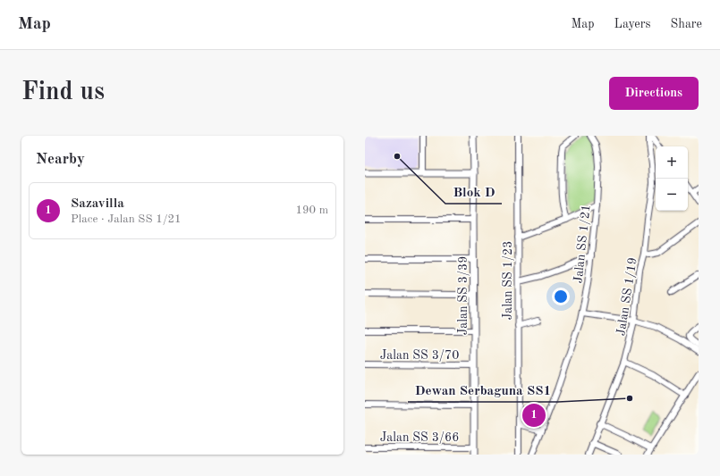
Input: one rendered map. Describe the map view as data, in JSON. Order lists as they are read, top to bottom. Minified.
{"streets":{"street":["Jalan SS 1/21","Jalan SS 1/23","Jalan SS 3/39","Jalan SS 1/19","Jalan SS 3/70","Jalan SS 3/66"]},"crossings":[["Jalan SS 3/39","Jalan SS 3/70"],["Jalan SS 3/39","Jalan SS 3/66"]],"places":["Blok D","Dewan Serbaguna SS1"],"page":{"header":"Map","nav":["Map","Layers","Share"],"buttons":"Directions","title":"Find us","heading":"Nearby","map_buttons":["+","−"],"list":[{"mark":"1","name":"Sazavilla","note":"Place · Jalan SS 1/21","value":"190 m"}],"pins":"1"}}
